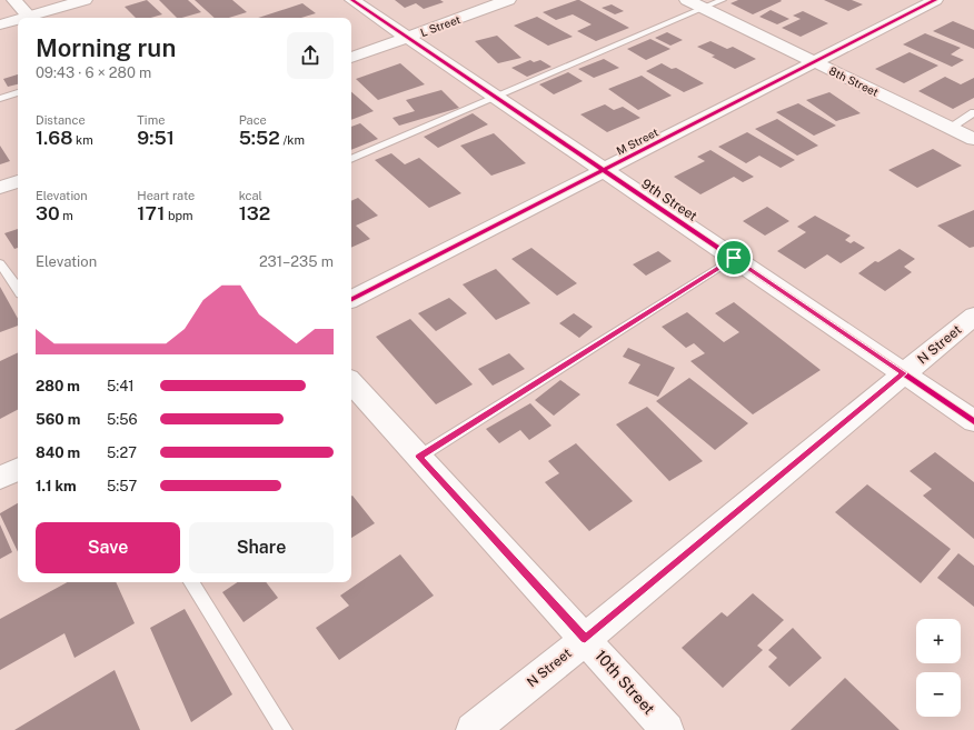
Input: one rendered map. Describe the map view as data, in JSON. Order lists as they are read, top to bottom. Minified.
{"streets":{"street":["L Street","8th Street","M Street","9th Street","N Street","10th Street"]},"crossings":[["L Street","9th Street"],["8th Street","M Street"],["M Street","9th Street"],["9th Street","N Street"],["N Street","10th Street"]],"page":{"heading":["Morning run","09:43 · 6 × 280 m"],"stats":[["Distance","1.68 km"],["Time","9:51"],["Pace","5:52 /km"],["Elevation","30 m"],["Heart rate","171 bpm"],["kcal","132"]],"chart":["Elevation","231–235 m"],"list":[{"name":"280 m","note":"5:41"},{"name":"560 m","note":"5:56"},{"name":"840 m","note":"5:27"},{"name":"1.1 km","note":"5:57"}],"buttons":["Save","Share"],"map_buttons":["+","−"]}}
